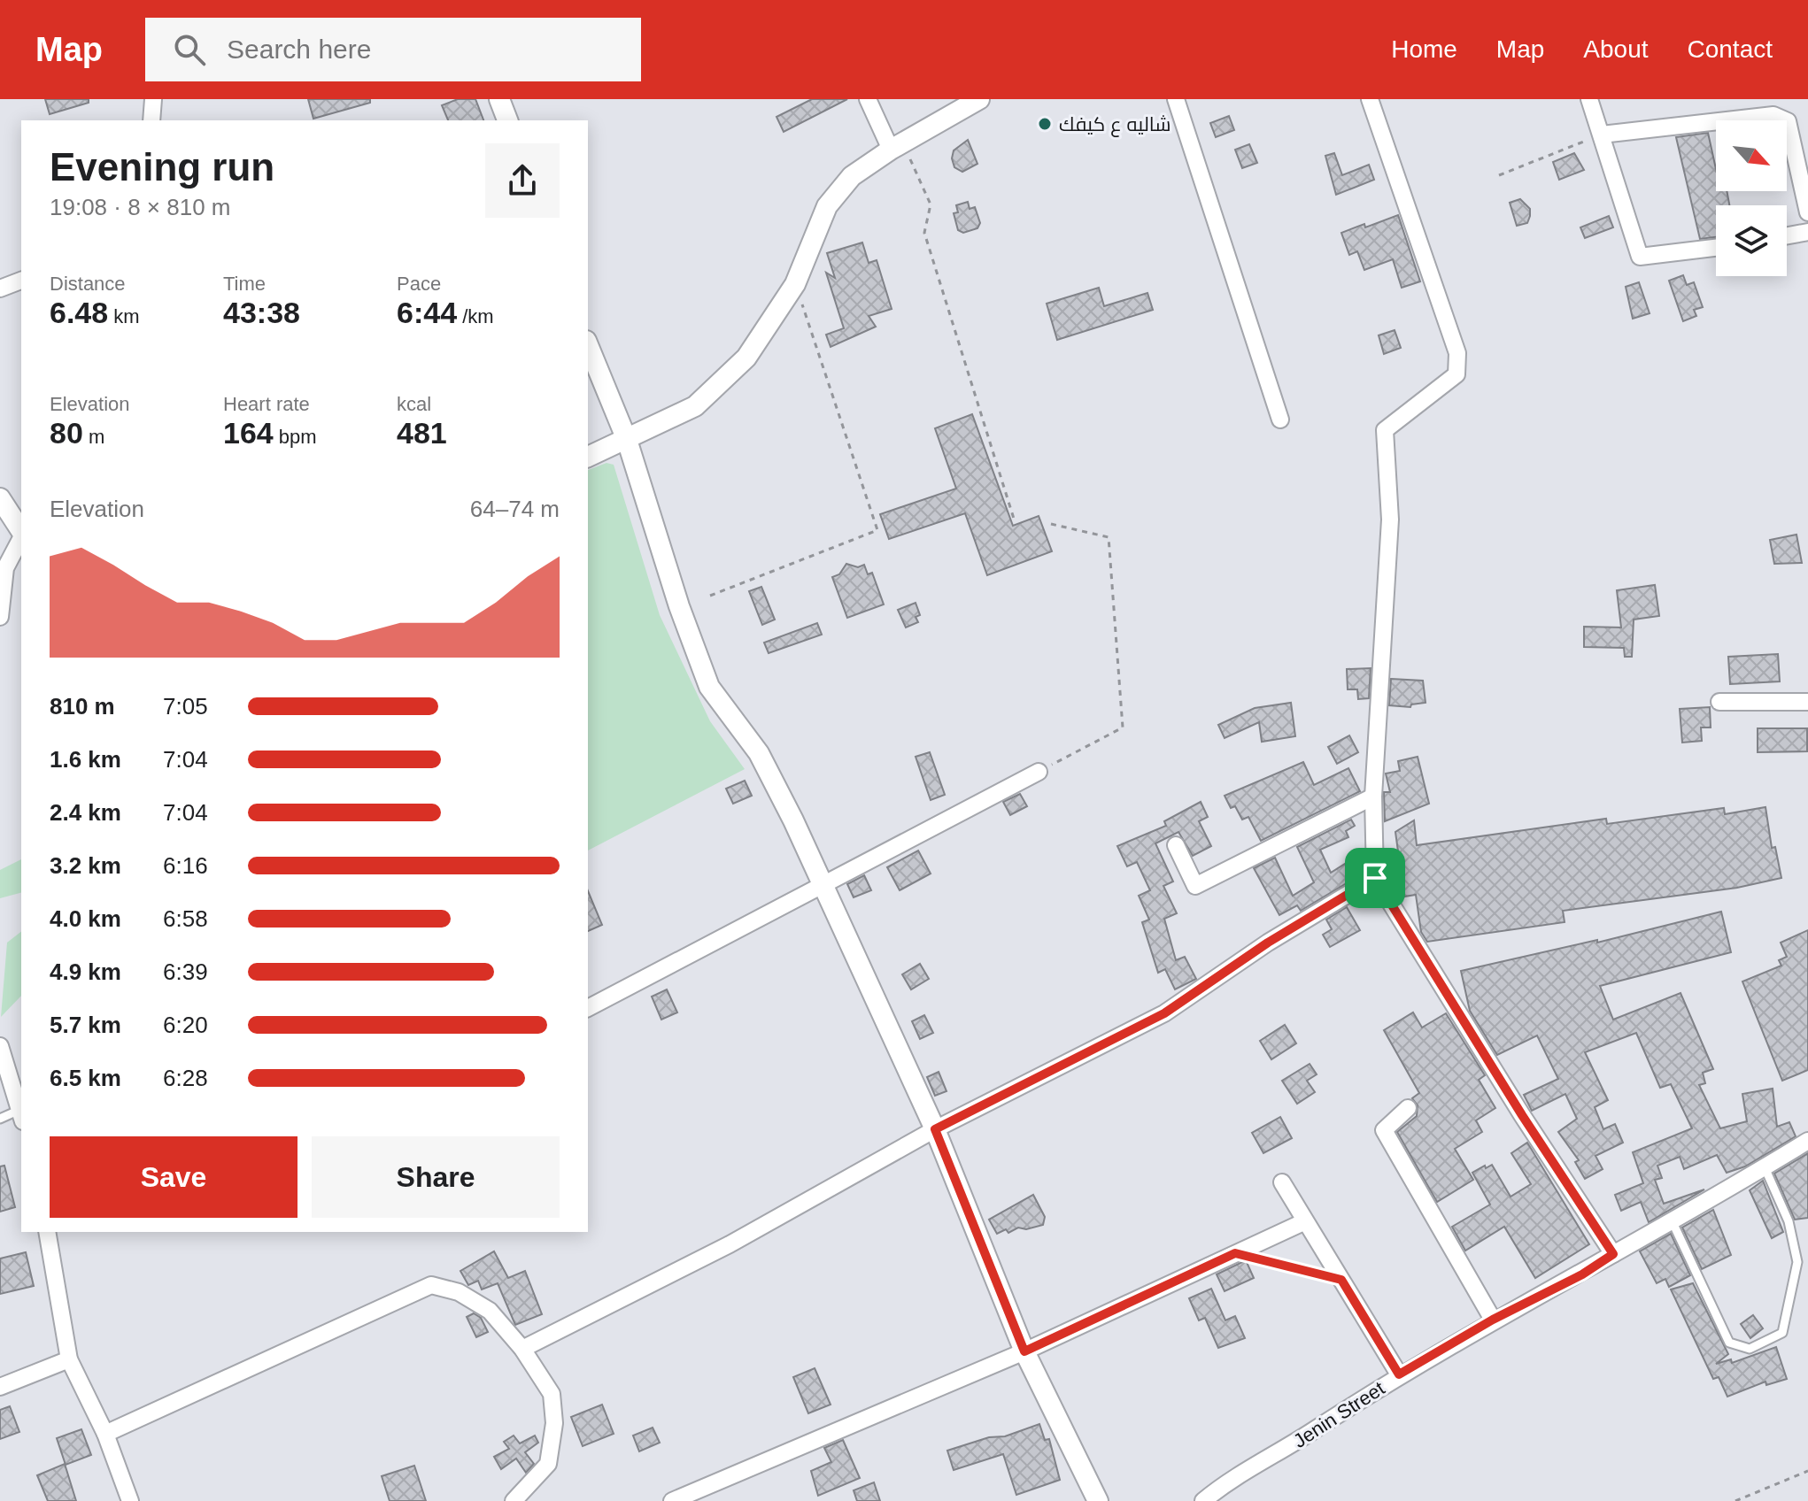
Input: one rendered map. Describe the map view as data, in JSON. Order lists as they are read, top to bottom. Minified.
{"streets":{"street":["Jenin Street"]},"places":["شاليه ع كيفك"],"north":"bottom right","page":{"header":"Map","search":"Search here","nav":["Home","Map","About","Contact"],"heading":["Evening run","19:08 · 8 × 810 m"],"stats":[["Distance","6.48 km"],["Time","43:38"],["Pace","6:44 /km"],["Elevation","80 m"],["Heart rate","164 bpm"],["kcal","481"]],"chart":["Elevation","64–74 m"],"list":[{"name":"810 m","note":"7:05"},{"name":"1.6 km","note":"7:04"},{"name":"2.4 km","note":"7:04"},{"name":"3.2 km","note":"6:16"},{"name":"4.0 km","note":"6:58"},{"name":"4.9 km","note":"6:39"},{"name":"5.7 km","note":"6:20"},{"name":"6.5 km","note":"6:28"}],"buttons":["Save","Share"]}}
